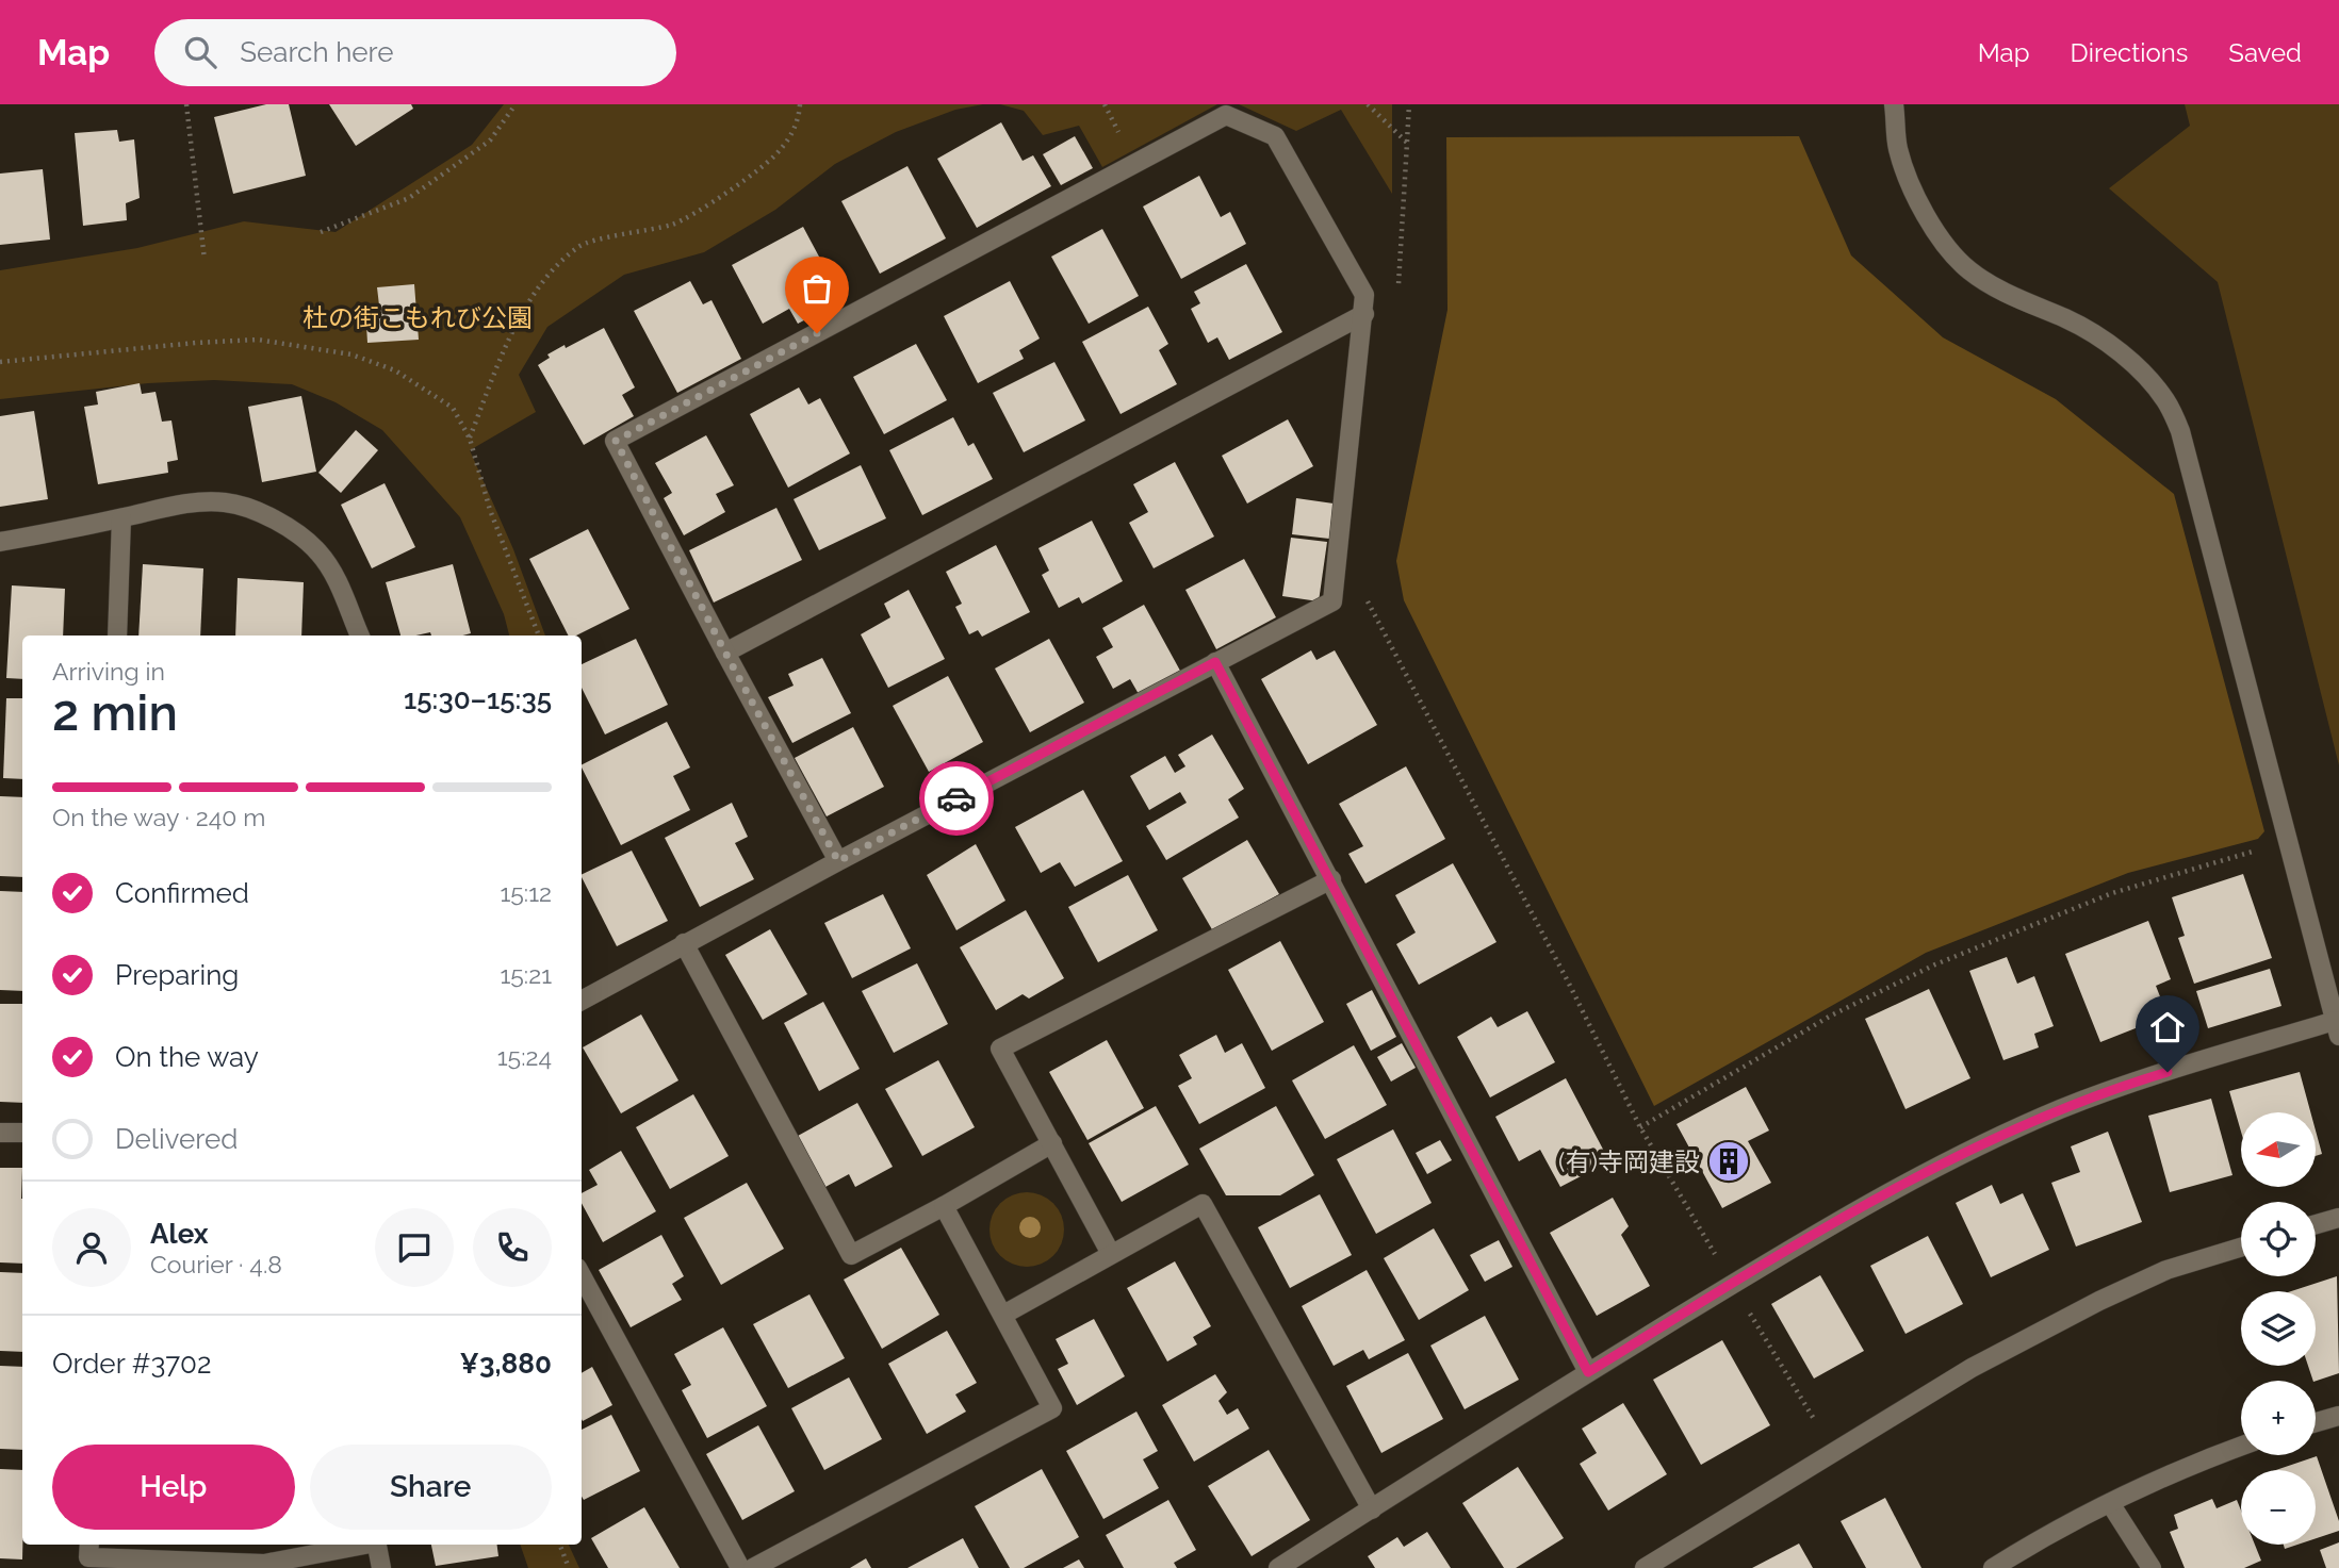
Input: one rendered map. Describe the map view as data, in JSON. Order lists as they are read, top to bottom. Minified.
{"parks":["杜の街こもれび公園"],"places":{"building":["(有)寺岡建設"]},"north":"left","page":{"header":"Map","search":"Search here","nav":["Map","Directions","Saved"],"heading":["2 min","Arriving in","15:30–15:35"],"panel":["Alex","Courier · 4.8","Order #3702","¥3,880"],"bar":"On the way · 240 m","list":[["Confirmed","15:12"],["Preparing","15:21"],["On the way","15:24"],"Delivered"],"map_buttons":["+","−"],"buttons":["Help","Share"]}}
